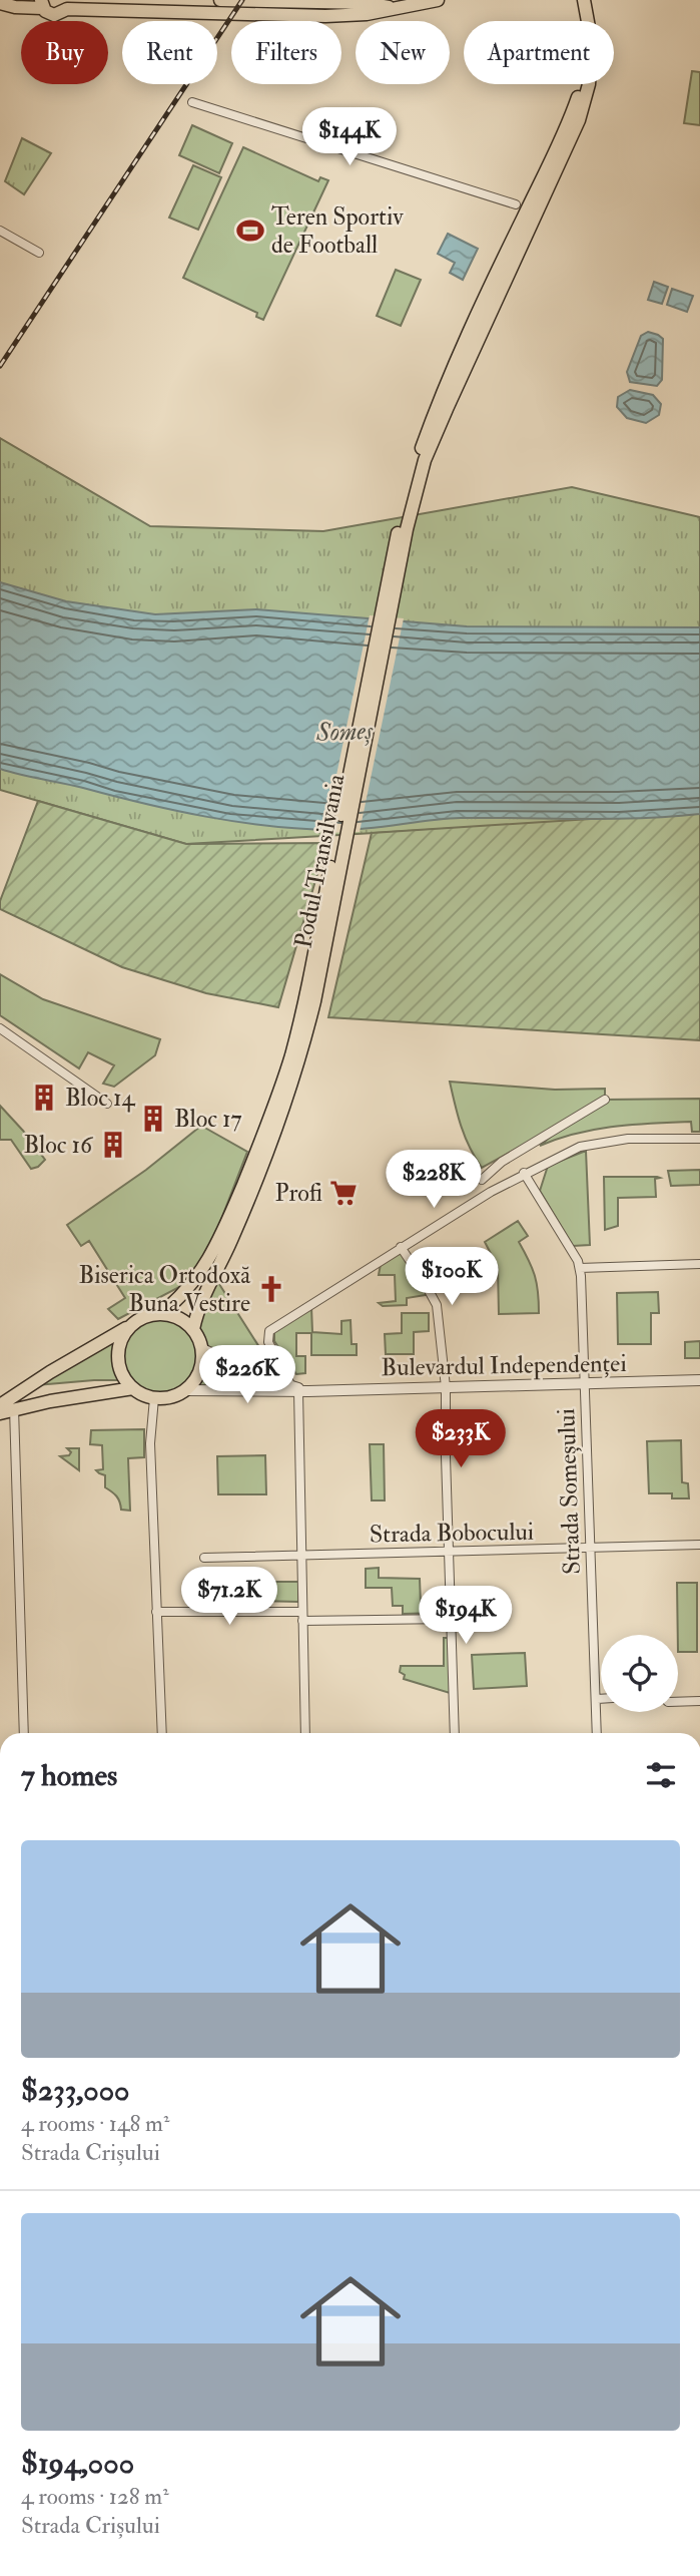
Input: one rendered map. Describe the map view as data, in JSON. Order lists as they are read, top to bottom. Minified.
{"streets":{"main road":["Podul Transilvania","Bulevardul Independenței"],"street":["Strada Someșului","Strada Bobocului"]},"crossings":[["Bulevardul Independenței","Strada Someșului"],["Strada Someșului","Strada Bobocului"]],"water":["Someș"],"places":{"sports":["Teren Sportiv de Football"],"building":["Bloc 14","Bloc 17","Bloc 16"],"supermarket":["Profi"],"church":["Biserica Ortodoxă Buna Vestire"]},"page":{"chip":["Buy","Rent","Filters","New","Apartment"],"price":["$144K","$228K","$100K","$226K","$233K","$71.2K","$194K"],"heading":"7 homes","list":[{"name":"$233,000","note":"4 rooms · 148 m² · Strada Crișului"},{"name":"$194,000","note":"4 rooms · 128 m² · Strada Crișului"}]}}
